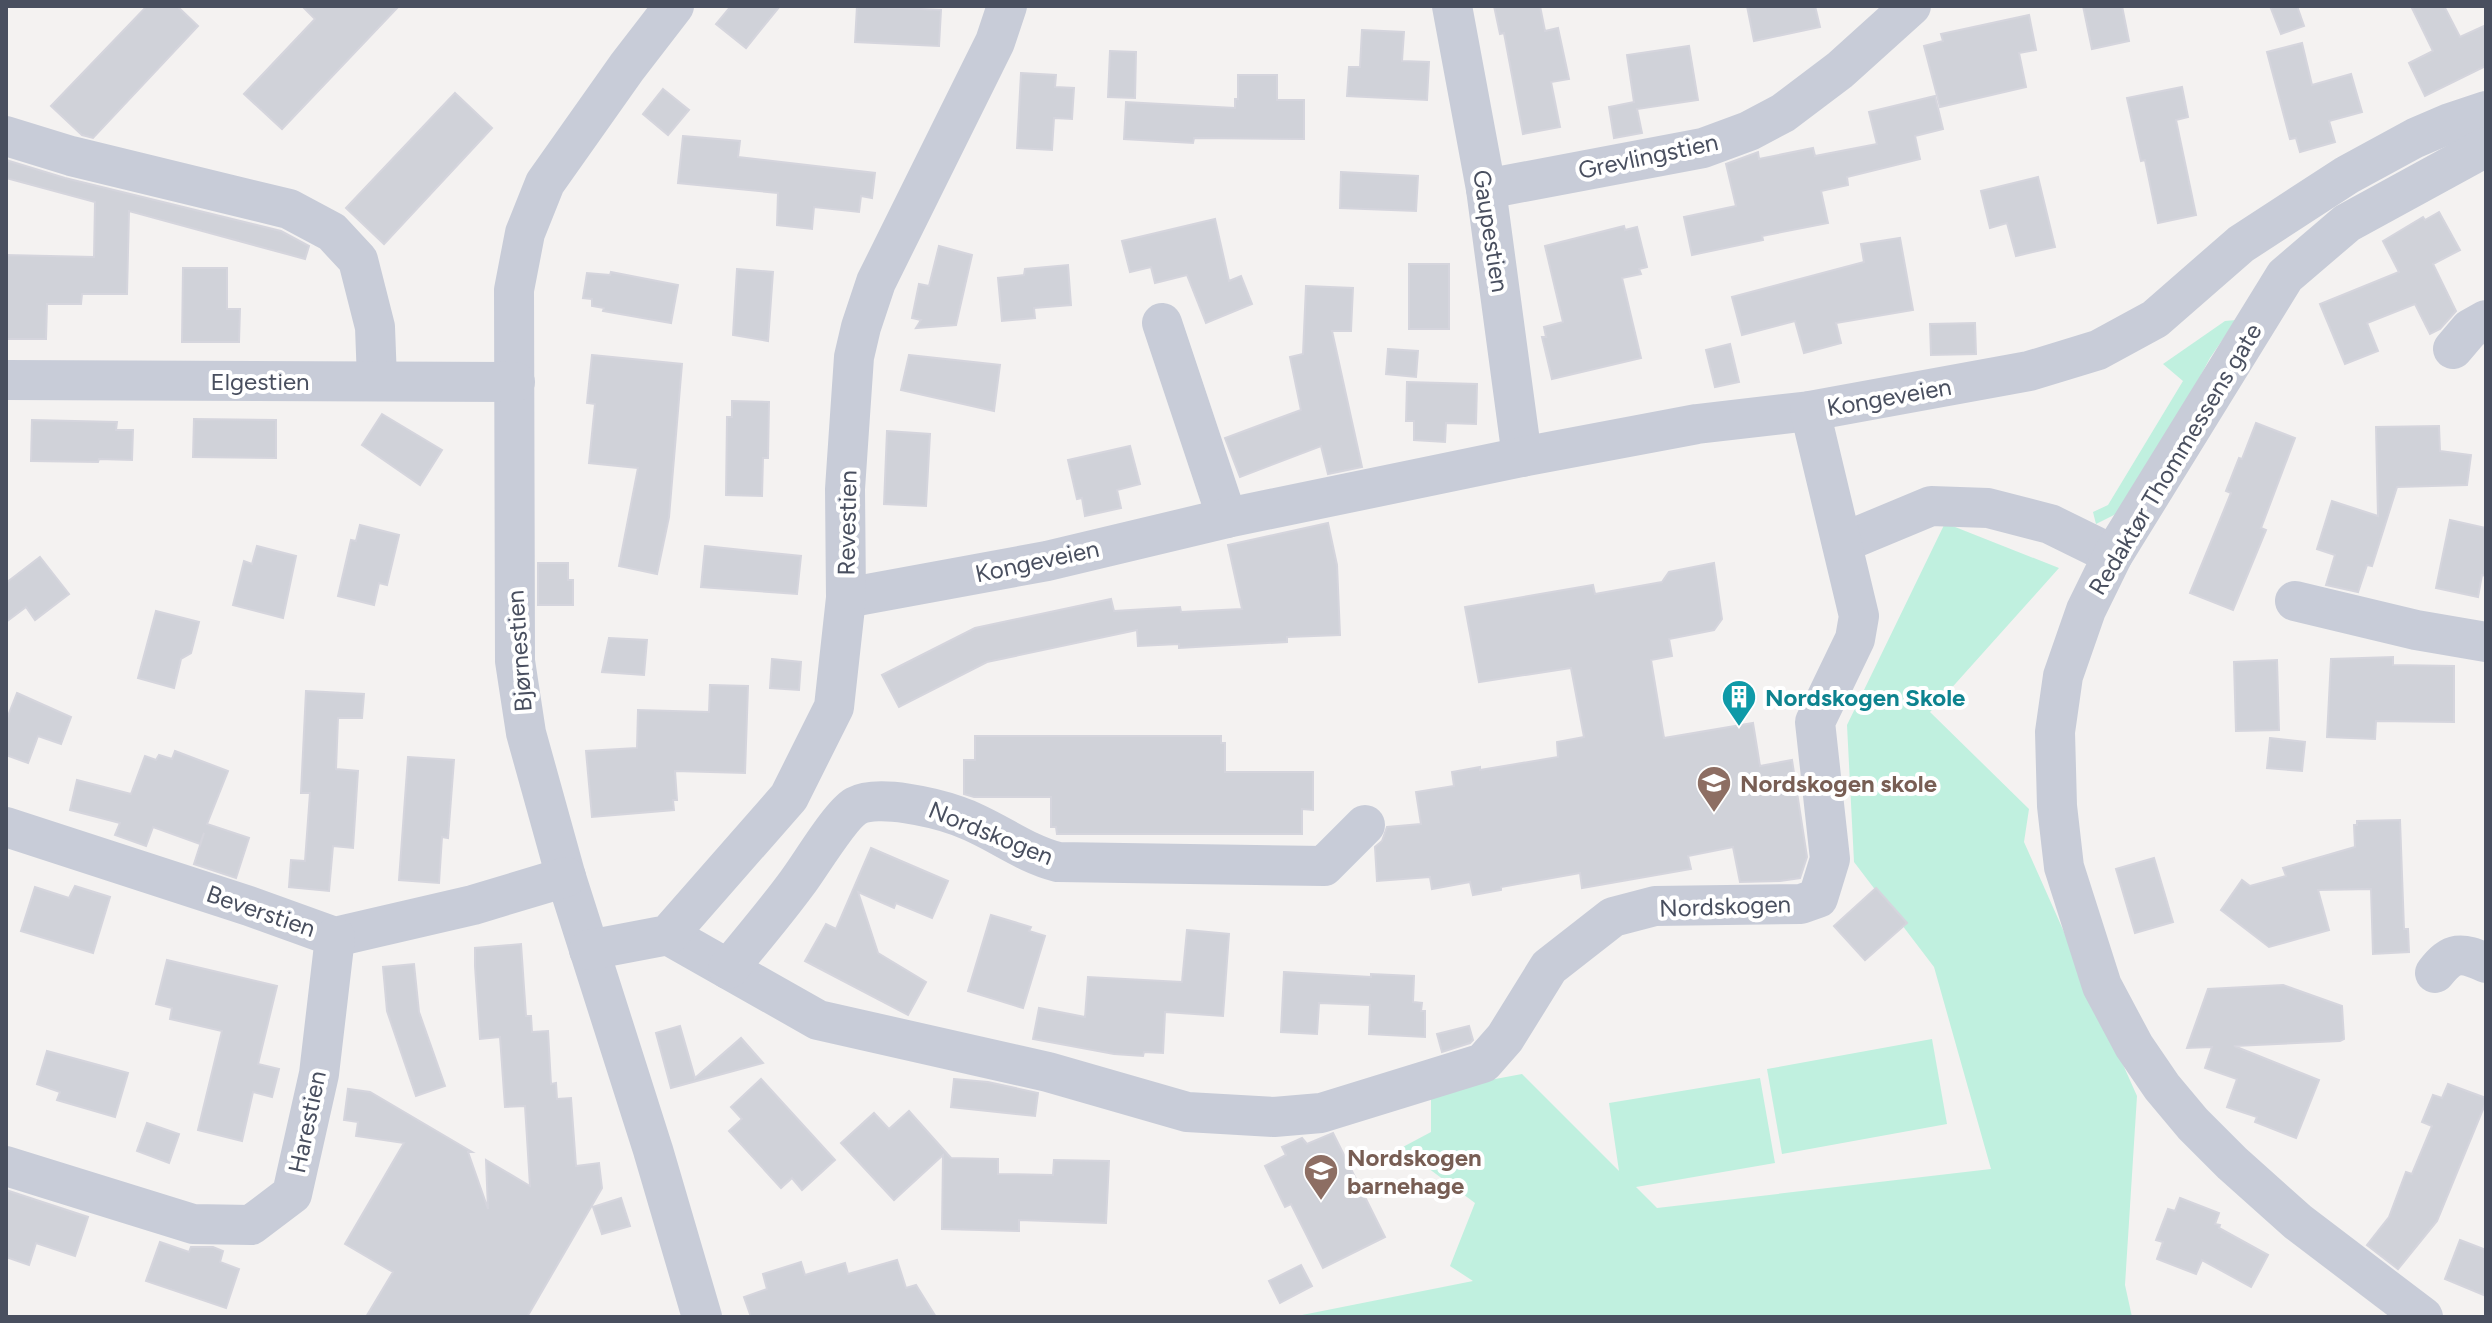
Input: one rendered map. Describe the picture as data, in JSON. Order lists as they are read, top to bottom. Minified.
{"streets":{"street":["Grevlingstien","Gaupestien","Elgestien","Kongeveien","Redaktør Thommessens gate","Revestien","Bjørnestien","Nordskogen","Beverstien","Harestien"]},"crossings":[["Grevlingstien","Gaupestien"],["Gaupestien","Kongeveien"],["Elgestien","Bjørnestien"],["Kongeveien","Revestien"],["Kongeveien","Nordskogen"],["Revestien","Nordskogen"],["Bjørnestien","Beverstien"],["Beverstien","Harestien"]],"places":{"building":["Nordskogen Skole"],"school or university":["Nordskogen skole","Nordskogen barnehage"]}}
